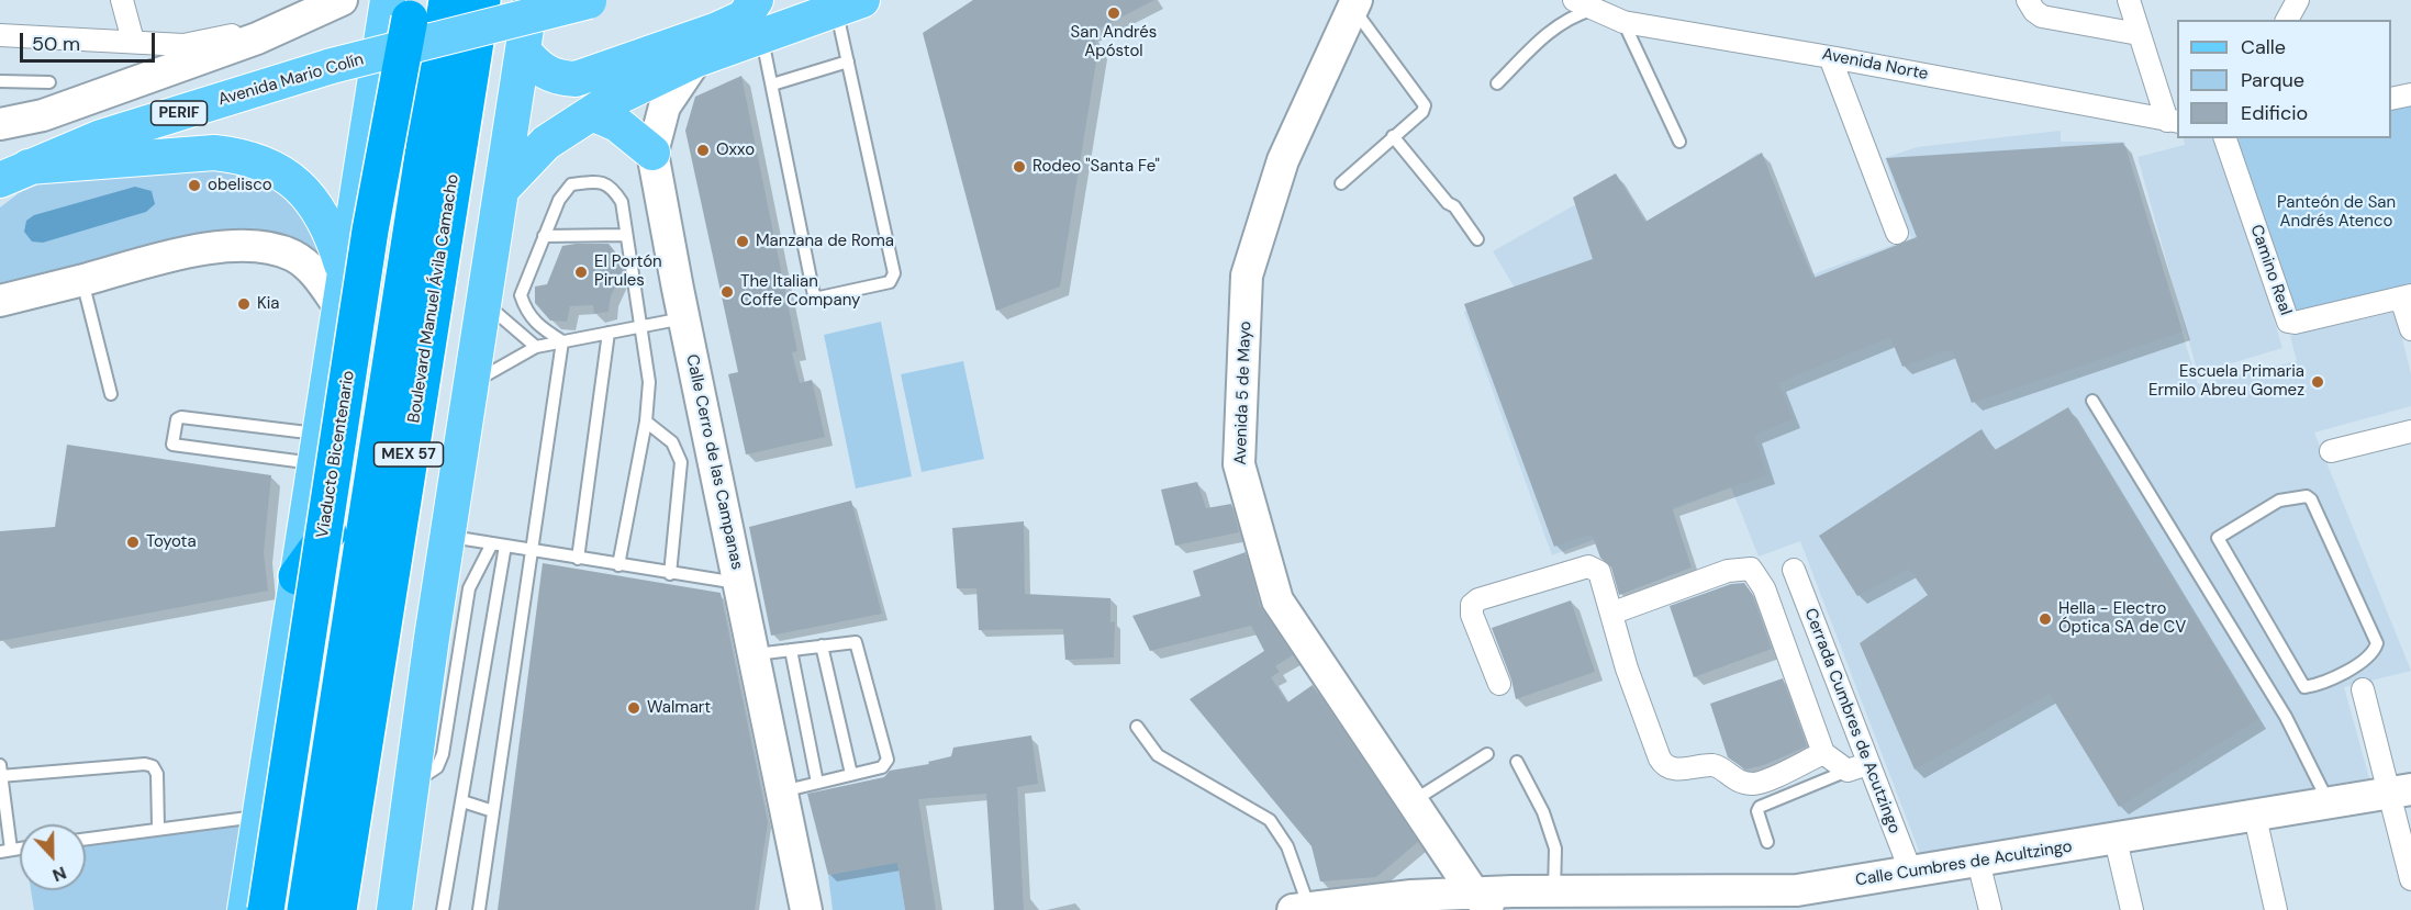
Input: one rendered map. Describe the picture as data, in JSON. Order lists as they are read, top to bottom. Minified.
{"streets":{"highway":["Boulevard Manuel Ávila Camacho","Viaducto Bicentenario","MEX 57"],"main road":["Avenida Mario Colín","PERIF"],"street":["Avenida Norte","Camino Real","Avenida 5 de Mayo","Calle Cerro de las Campanas","Cerrada Cumbres de Acutzingo","Calle Cumbres de Acultzingo"]},"crossings":[["Avenida 5 de Mayo","Calle Cumbres de Acultzingo"],["Cerrada Cumbres de Acutzingo","Calle Cumbres de Acultzingo"]],"parks":["Panteón de San Andrés Atenco"],"places":["San Andrés Apóstol","Oxxo","Rodeo \"Santa Fe\"","obelisco","Manzana de Roma","El Portón Pirules","The Italian Coffe Company","Kia","Escuela Primaria Ermilo Abreu Gomez","Toyota","Hella - Electro Óptica SA de CV","Walmart"],"legend":["Calle","Parque","Edificio"],"scale_bar":"50 m","north":"bottom"}
